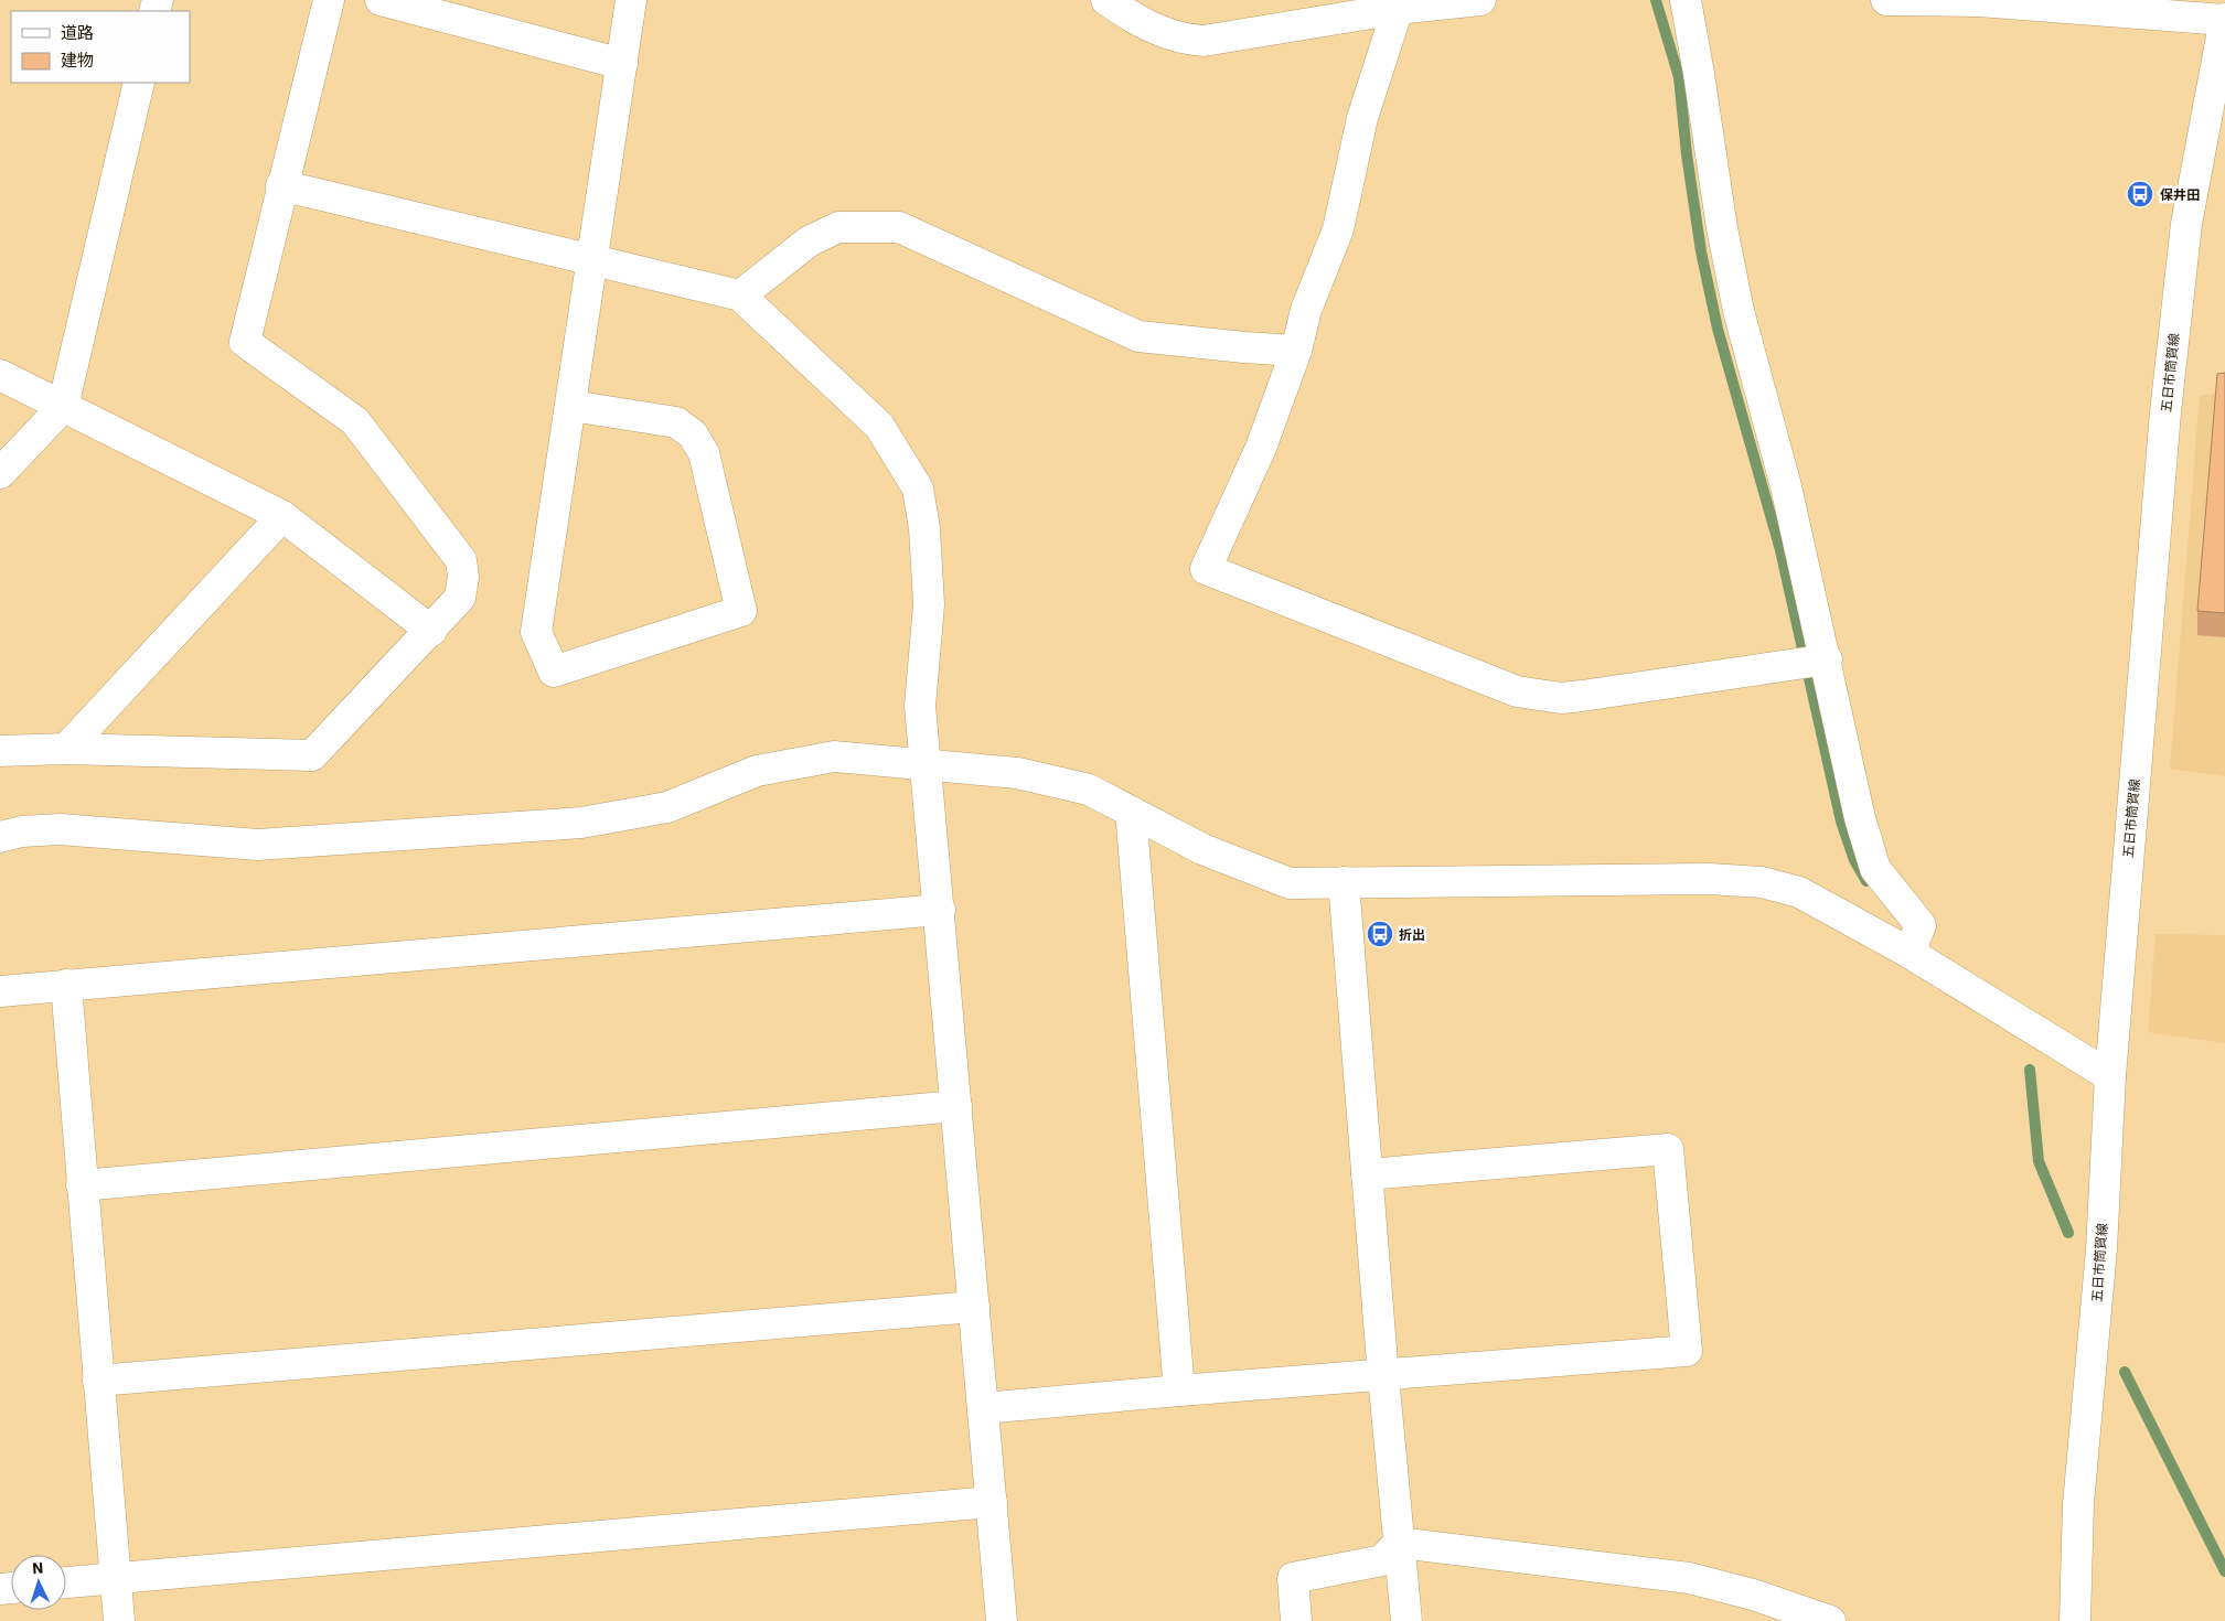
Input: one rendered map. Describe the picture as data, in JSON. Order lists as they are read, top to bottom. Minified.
{"streets":{"street":["五日市筒賀線"]},"places":{"bus stop":["保井田","折出"]},"legend":["道路","建物"],"north":"top"}
